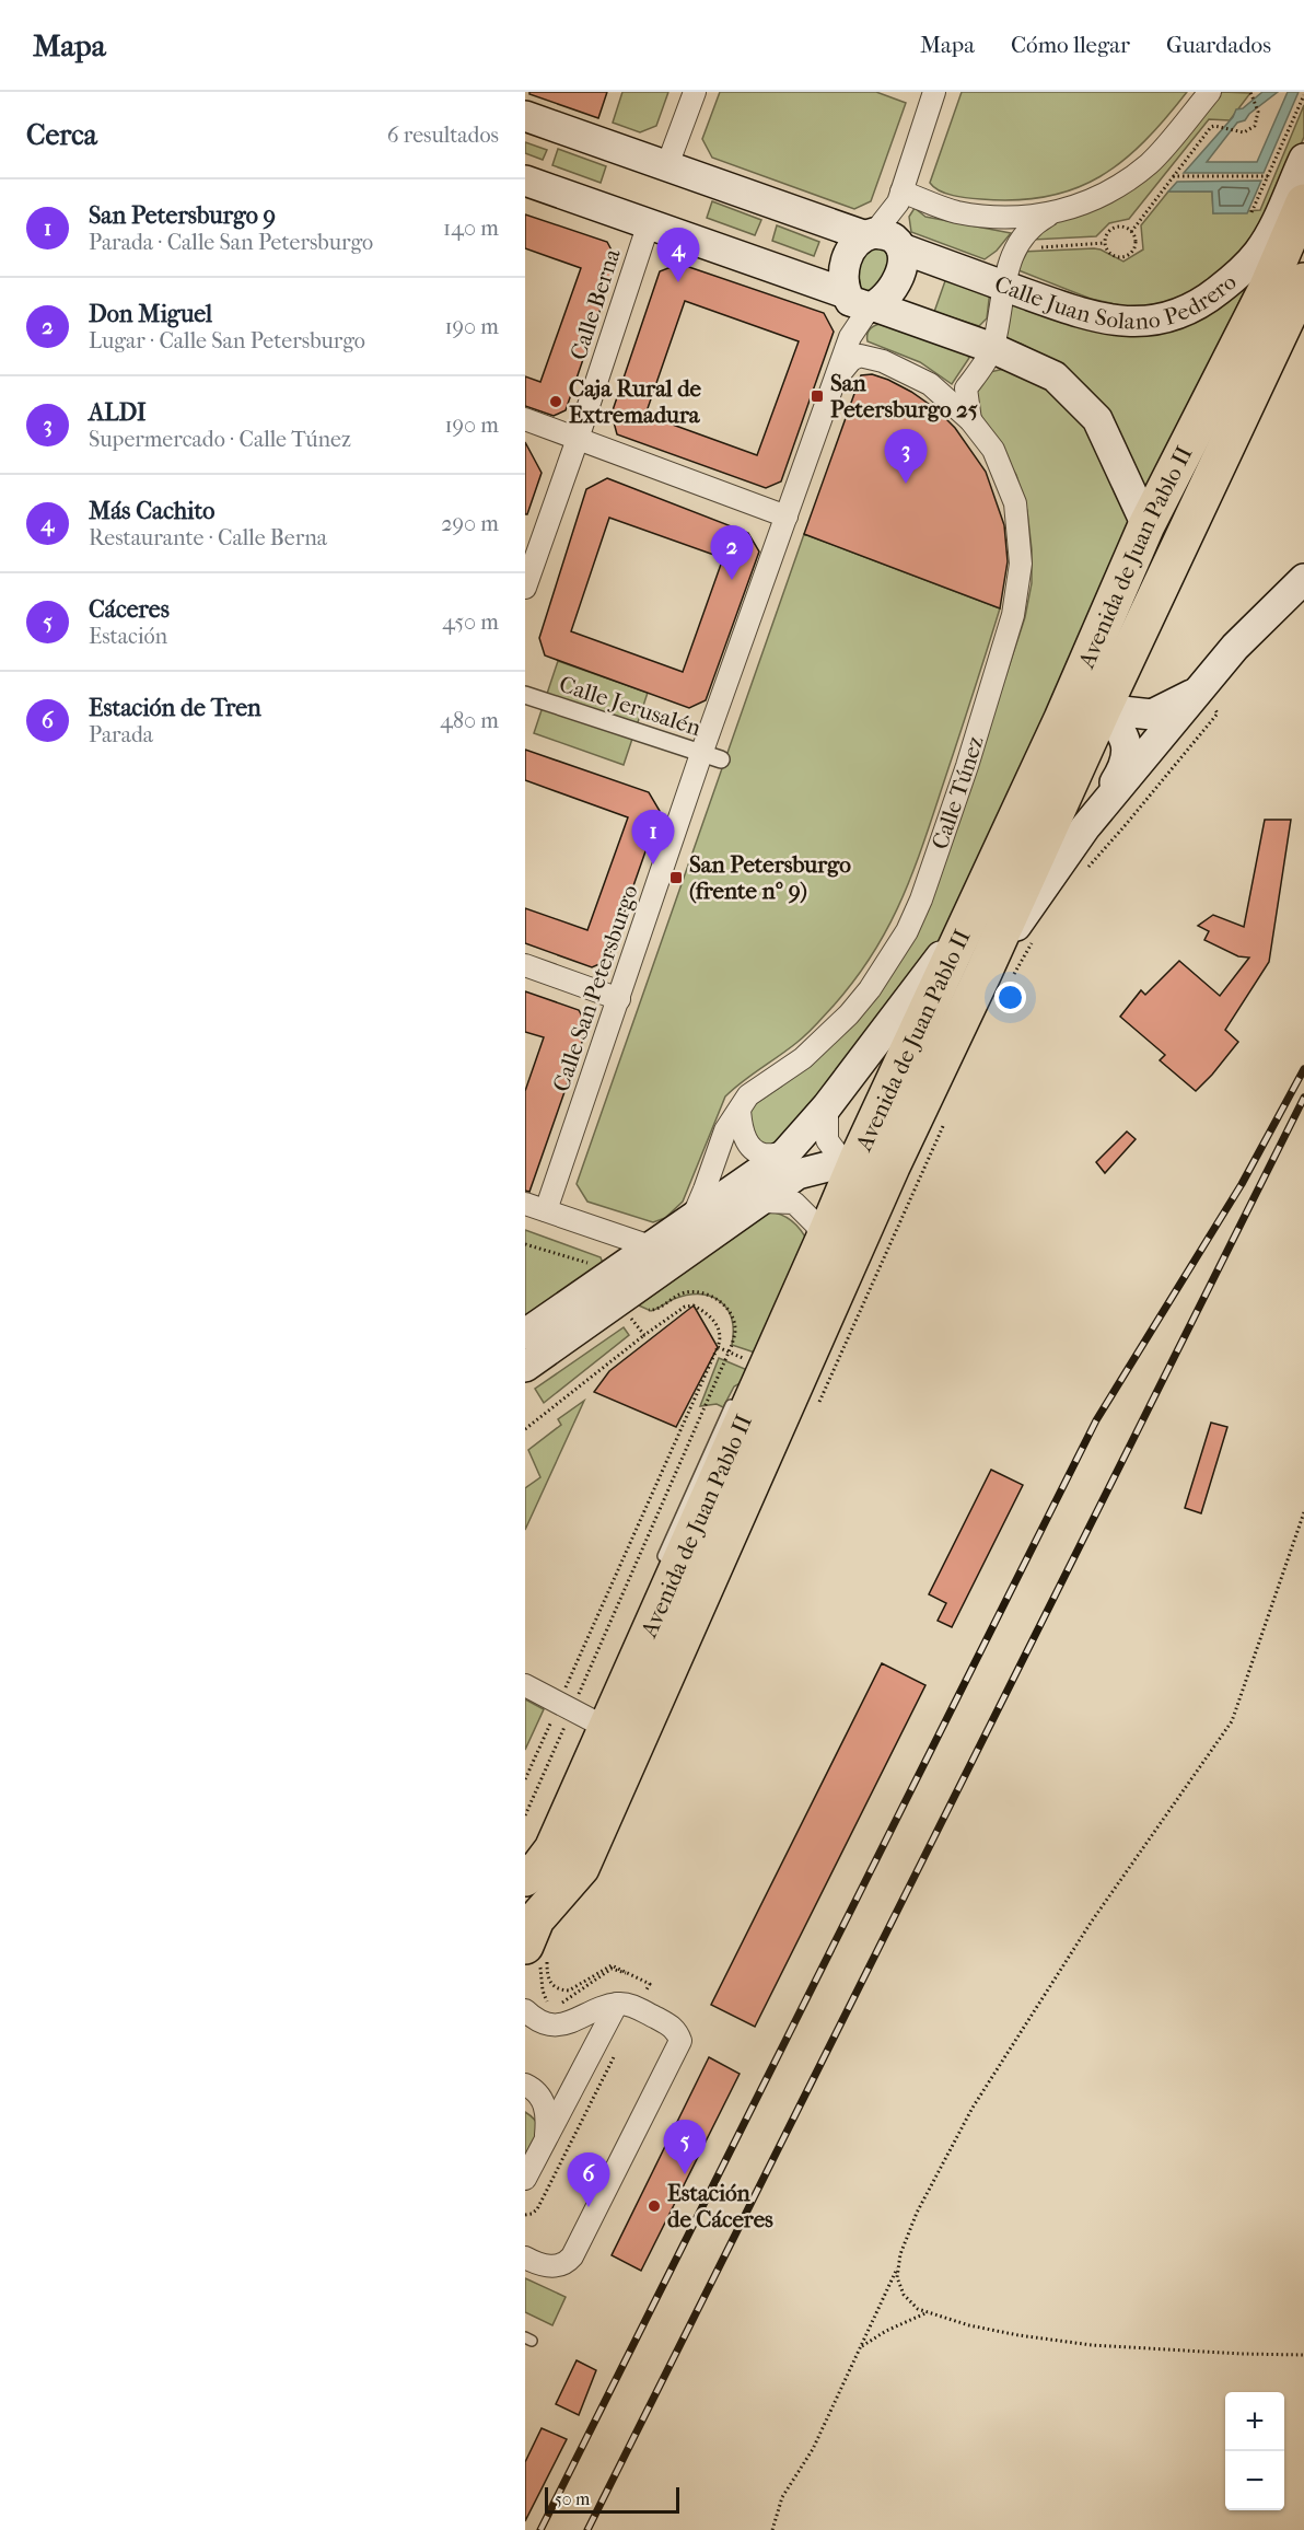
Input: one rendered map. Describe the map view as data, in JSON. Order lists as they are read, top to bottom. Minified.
{"streets":{"highway":["Avenida de Juan Pablo II"],"main road":["Calle Juan Solano Pedrero"],"street":["Calle Berna","Calle Jerusalén","Calle Túnez","Calle San Petersburgo"]},"crossings":[["Calle Juan Solano Pedrero","Calle San Petersburgo"],["Calle Jerusalén","Calle San Petersburgo"],["Calle Túnez","Calle San Petersburgo"]],"places":{"transit":["San Petersburgo 25","San Petersburgo (frente nº 9)"],"other":["Caja Rural de Extremadura","Estación de Cáceres"]},"scale_bar":"50 m","page":{"header":"Mapa","nav":["Mapa","Cómo llegar","Guardados"],"heading":["Cerca","6 resultados"],"list":[{"mark":"1","name":"San Petersburgo 9","note":"Parada · Calle San Petersburgo","value":"140 m"},{"mark":"2","name":"Don Miguel","note":"Lugar · Calle San Petersburgo","value":"190 m"},{"mark":"3","name":"ALDI","note":"Supermercado · Calle Túnez","value":"190 m"},{"mark":"4","name":"Más Cachito","note":"Restaurante · Calle Berna","value":"290 m"},{"mark":"5","name":"Cáceres","note":"Estación","value":"450 m"},{"mark":"6","name":"Estación de Tren","note":"Parada","value":"480 m"}],"pins":["4","3","2","1","5","6"],"map_buttons":["+","−"],"scale":"50 m"}}
